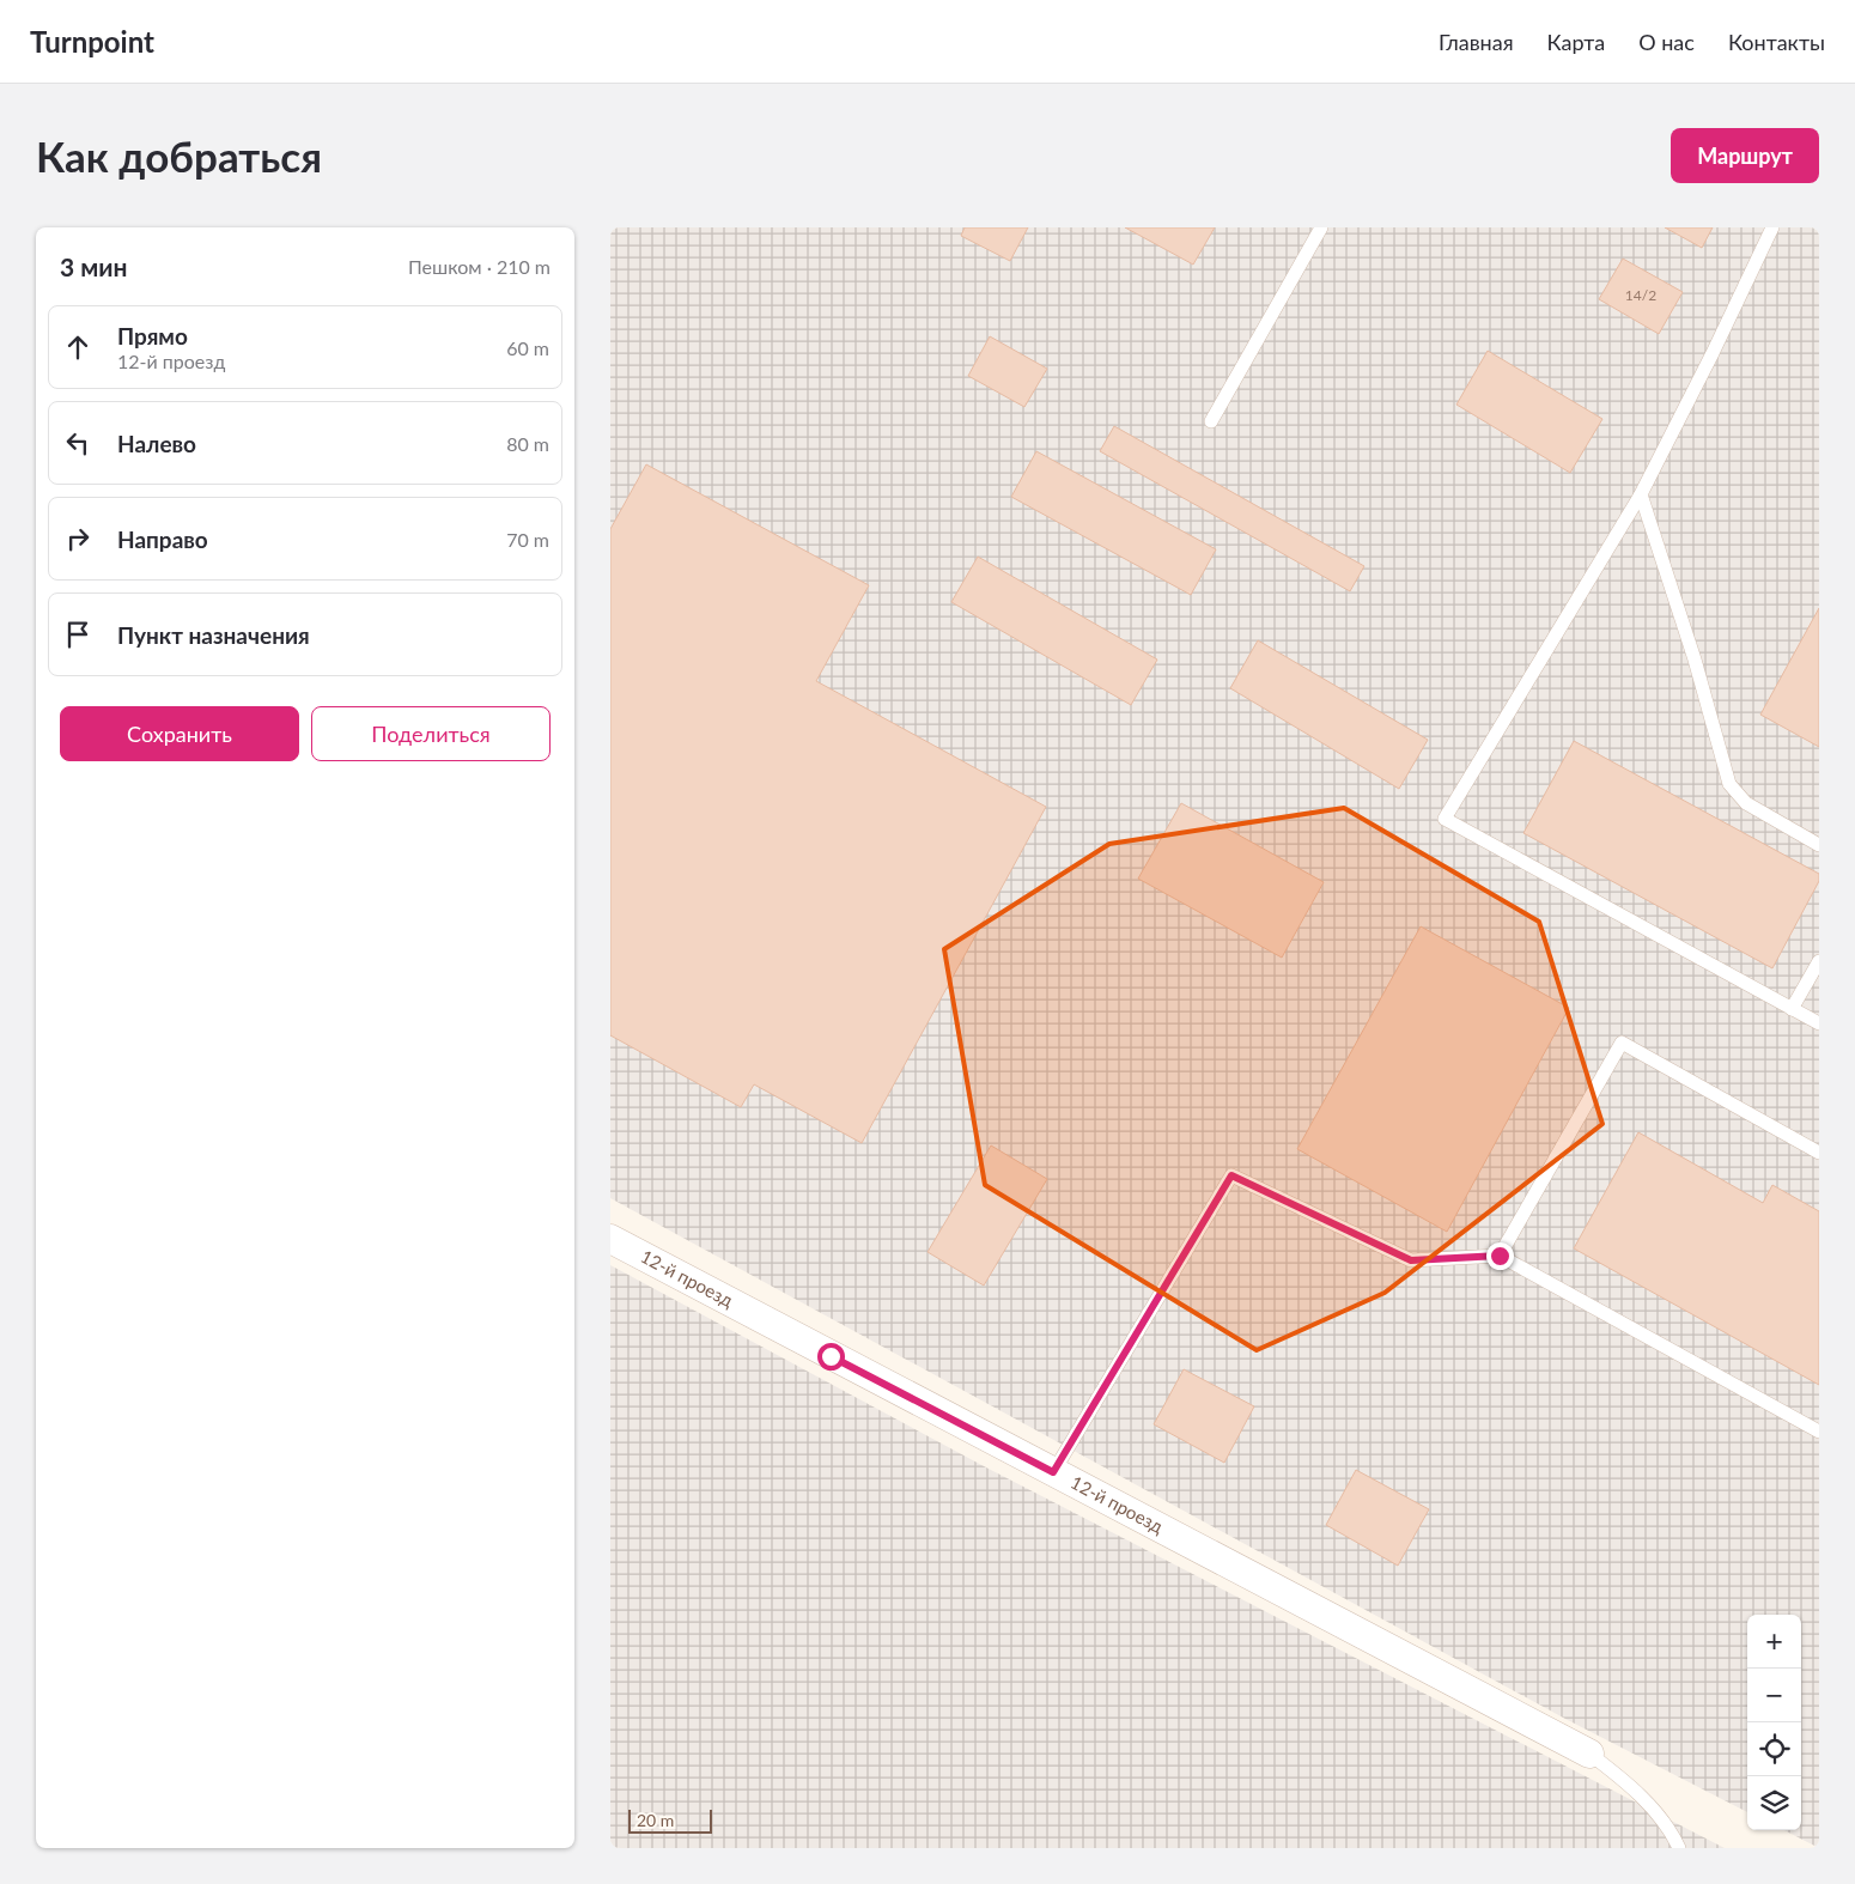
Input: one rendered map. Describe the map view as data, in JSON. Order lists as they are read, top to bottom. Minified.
{"streets":{"street":["12-й проезд"]},"house_numbers":["14/2"],"scale_bar":"20 m","page":{"header":"Turnpoint","nav":["Главная","Карта","О нас","Контакты"],"buttons":["Маршрут",["Сохранить","Поделиться"]],"title":"Как добраться","heading":["3 мин","Пешком · 210 m"],"list":[["Прямо","12-й проезд","60 m"],["Налево","80 m"],["Направо","70 m"],"Пункт назначения"],"map_buttons":["+","−"],"scale":"20 m"}}
